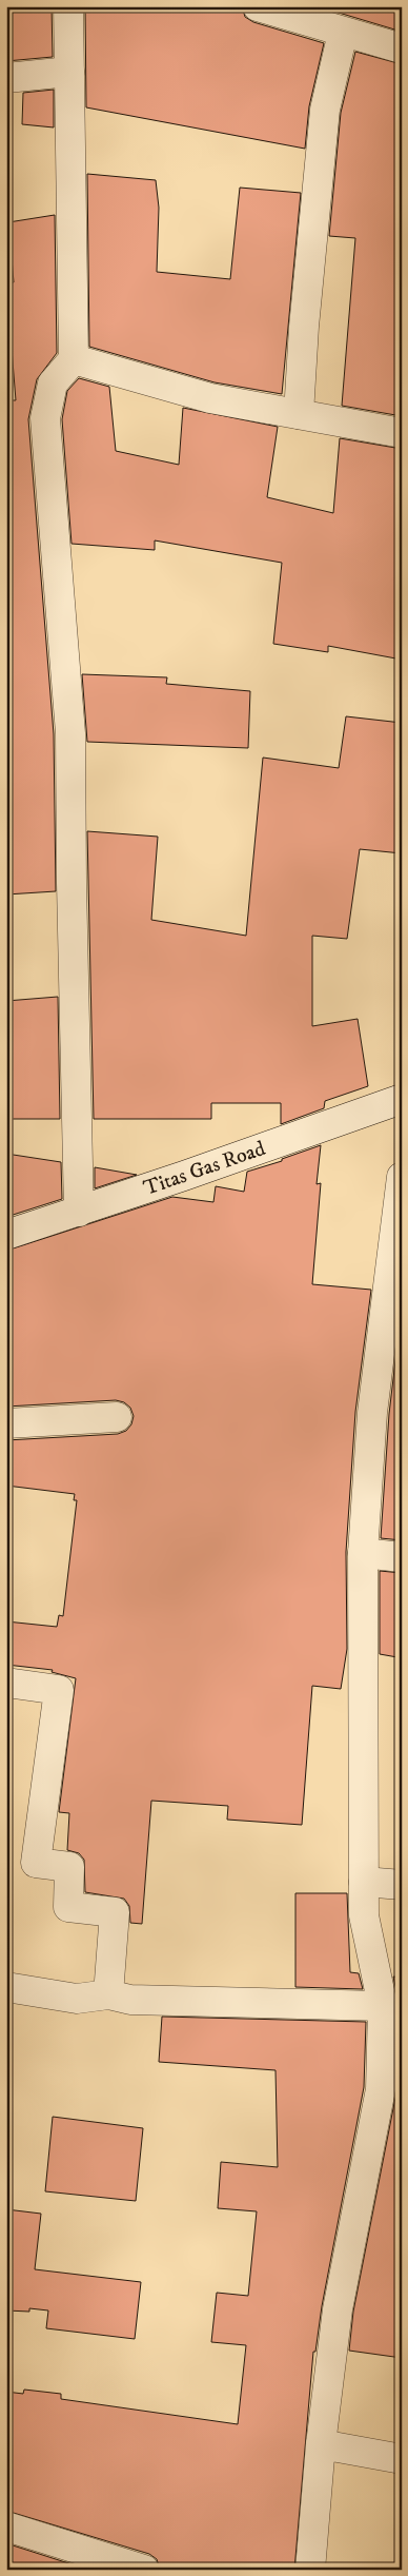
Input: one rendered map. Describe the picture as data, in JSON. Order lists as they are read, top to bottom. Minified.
{"streets":{"street":["Titas Gas Road"]}}
